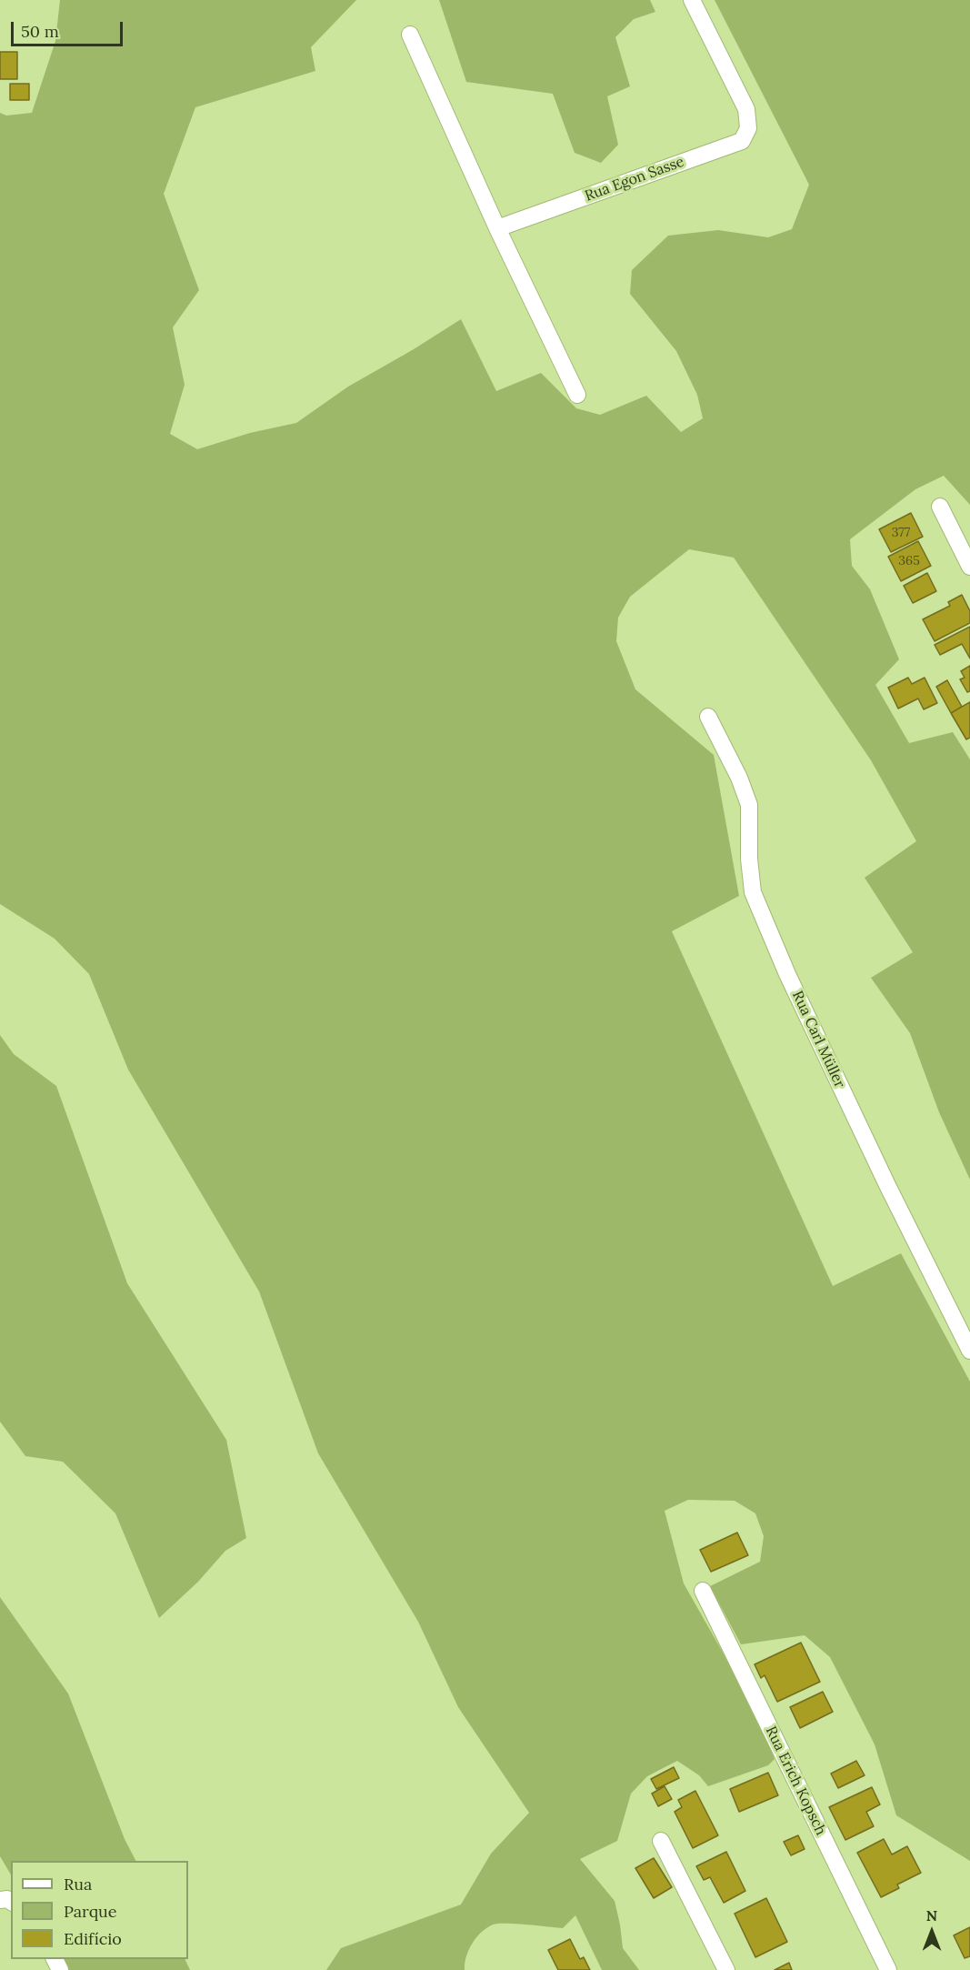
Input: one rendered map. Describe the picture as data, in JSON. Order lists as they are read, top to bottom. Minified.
{"streets":{"street":["Rua Egon Sasse","Rua Carl Müller","Rua Erich Kopsch"]},"house_numbers":["377","365"],"legend":["Rua","Parque","Edifício"],"scale_bar":"50 m","north":"top"}
